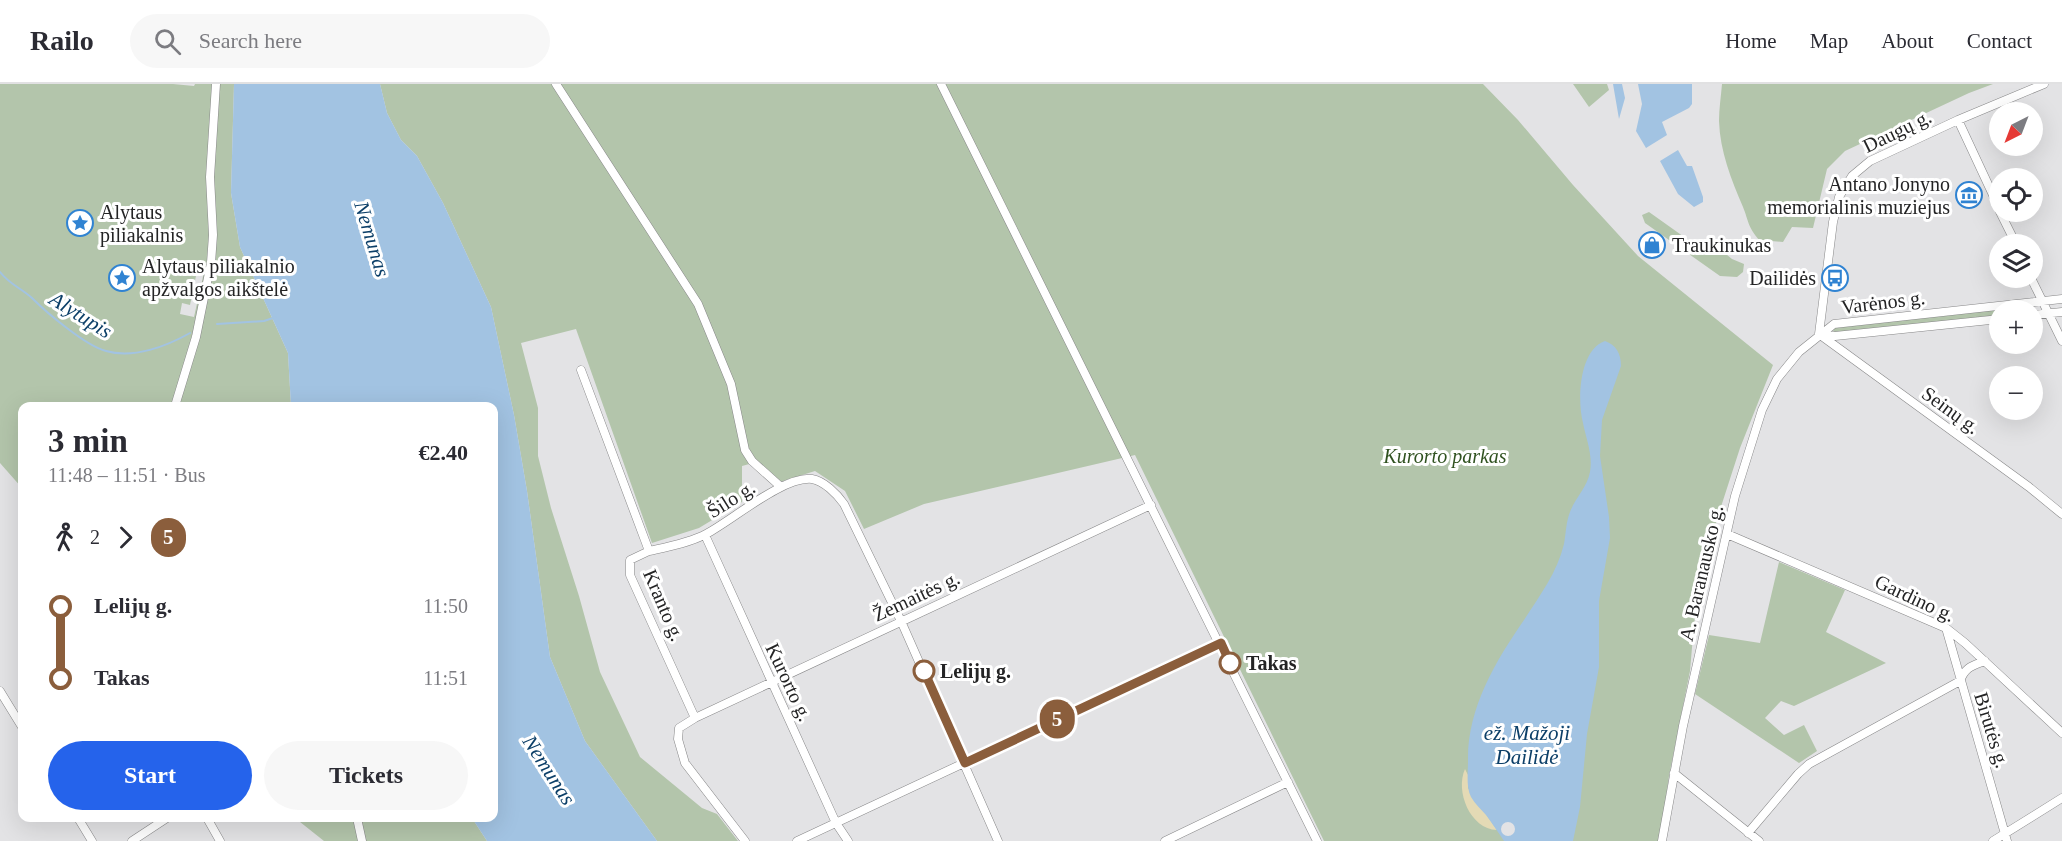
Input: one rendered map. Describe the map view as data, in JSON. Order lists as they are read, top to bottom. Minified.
{"streets":{"street":["Daugų g.","Varėnos g.","Seinų g.","Šilo g.","A. Baranausko g.","Žemaitės g.","Gardino g.","Kranto g.","Kurorto g.","Birutės g."]},"crossings":[["Daugų g.","Varėnos g."],["Daugų g.","Seinų g."],["Daugų g.","A. Baranausko g."],["Varėnos g.","Seinų g."],["Varėnos g.","A. Baranausko g."],["Seinų g.","A. Baranausko g."],["Šilo g.","Žemaitės g."],["Šilo g.","Kranto g."],["Šilo g.","Kurorto g."],["A. Baranausko g.","Gardino g."],["Žemaitės g.","Kranto g."],["Žemaitės g.","Kurorto g."],["Gardino g.","Birutės g."]],"water":["Nemunas","Alytupis","ež. Mažoji Dailidė"],"parks":["Kurorto parkas"],"places":{"museum":["Antano Jonyno memorialinis muziejus"],"place":["Alytaus piliakalnis","Alytaus piliakalnio apžvalgos aikštelė"],"shop":["Traukinukas"],"bus stop":["Dailidės"],"other":["Takas","Lelijų g."]},"lines":["bus line 5"],"north":"bottom left","page":{"header":"Railo","search":"Search here","nav":["Home","Map","About","Contact"],"on_map":"5","map_buttons":["+","−"],"heading":["3 min","11:48 – 11:51 · Bus","€2.40"],"legs":["2","5"],"list":[{"name":"Lelijų g.","value":"11:50"},{"name":"Takas","value":"11:51"}],"buttons":["Start","Tickets"]}}
